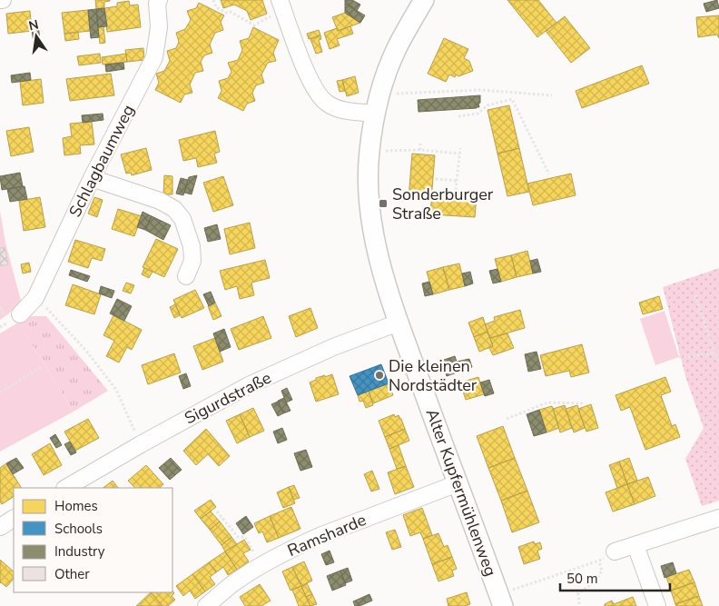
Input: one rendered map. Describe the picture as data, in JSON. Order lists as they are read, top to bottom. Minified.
{"streets":{"street":["Schlagbaumweg","Sigurdstraße","Alter Kupfermühlenweg","Ramsharde"]},"crossings":[["Sigurdstraße","Alter Kupfermühlenweg"],["Alter Kupfermühlenweg","Ramsharde"]],"places":{"transit":["Sonderburger Straße"],"other":["Die kleinen Nordstädter"]},"legend":["Homes","Schools","Industry","Other"],"scale_bar":"50 m","north":"top"}
